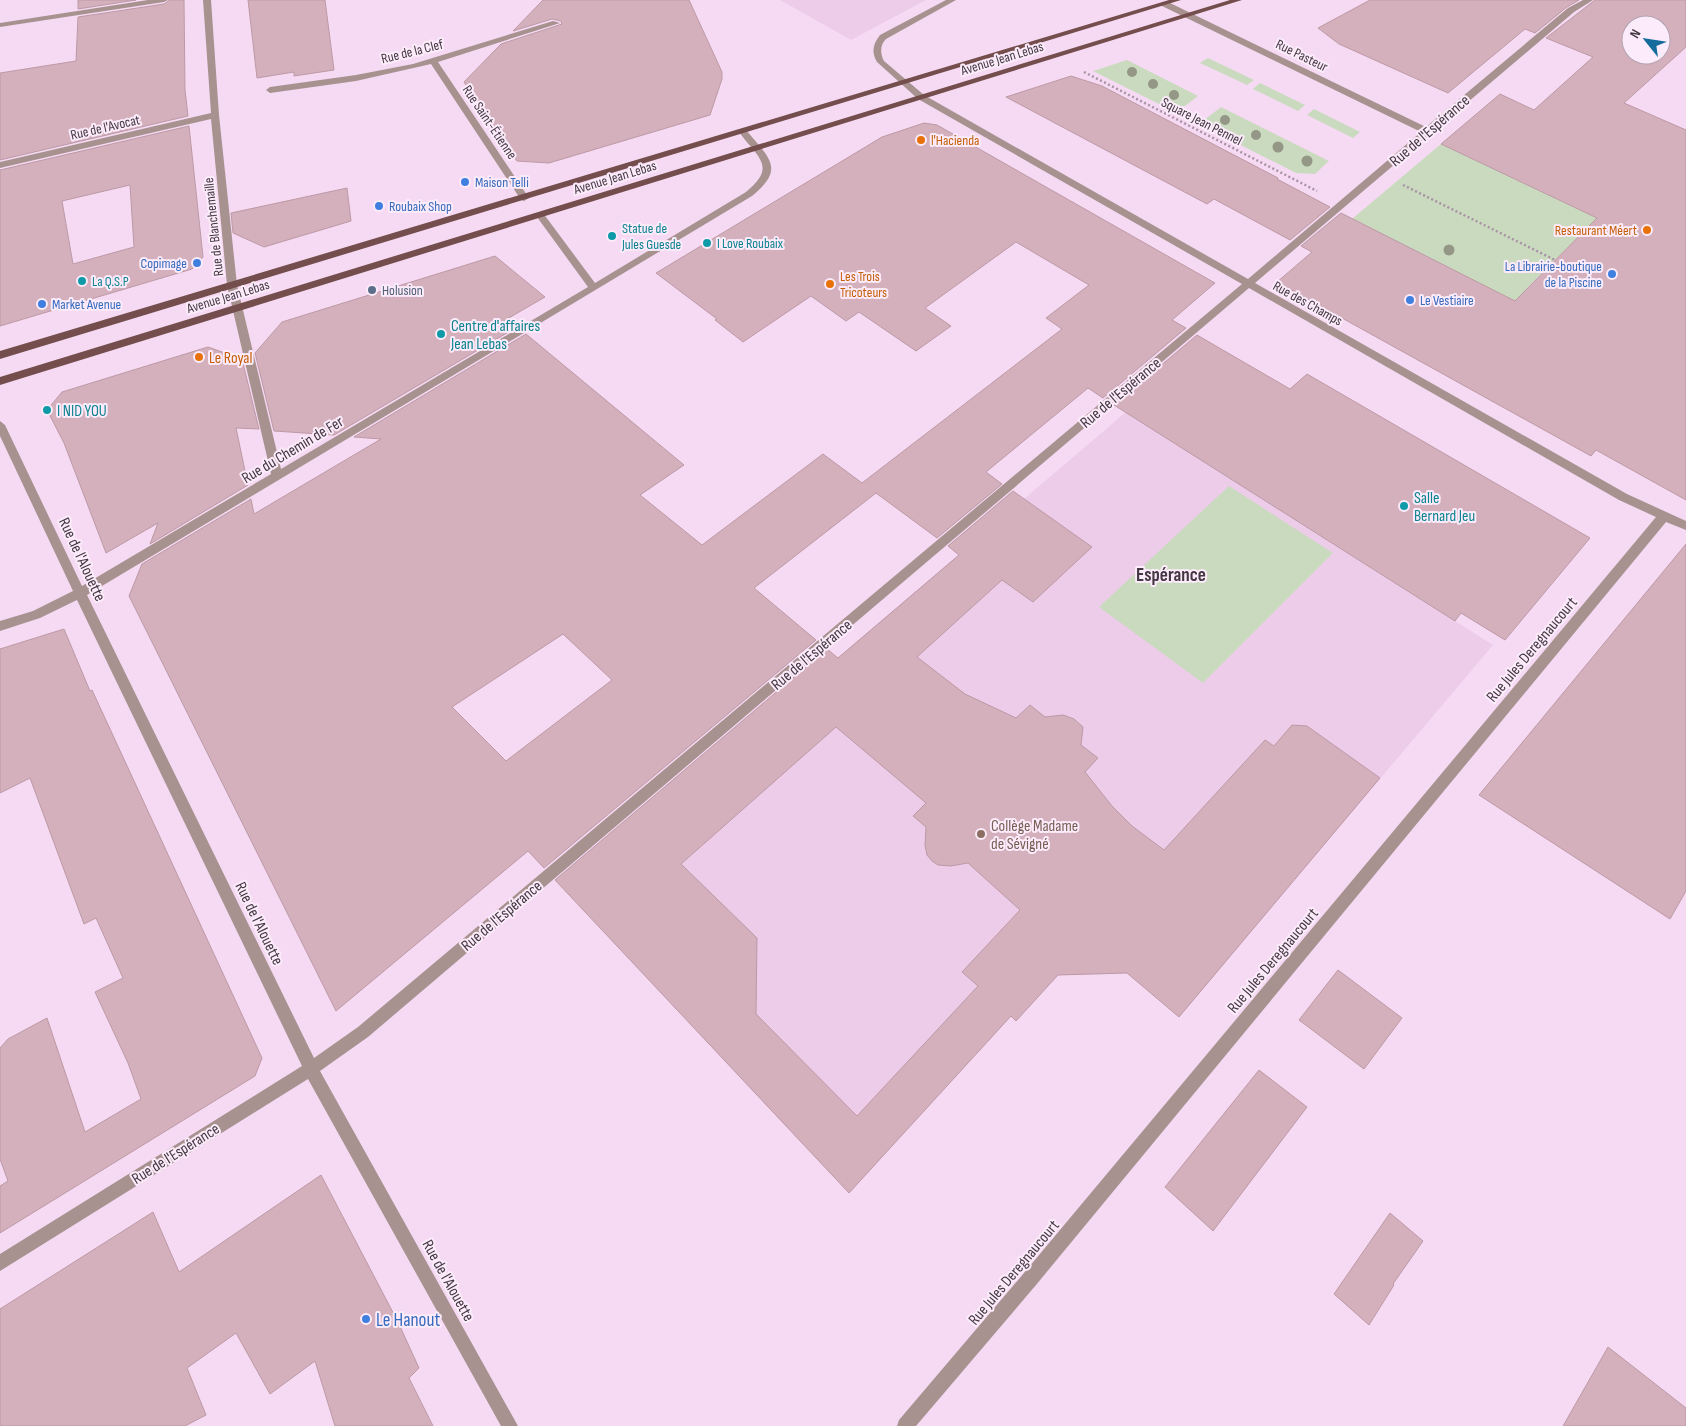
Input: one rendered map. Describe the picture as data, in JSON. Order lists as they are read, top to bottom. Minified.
{"streets":{"main road":["Avenue Jean Lebas"],"street":["Rue de la Clef","Rue Pasteur","Rue Saint-Étienne","Rue de l'Avocat","Rue de l'Espérance","Rue de Blanchemaille","Rue des Champs","Rue du Chemin de Fer","Rue de l'Alouette","Rue Jules Deregnaucourt"],"path":["Square Jean Pennel"]},"crossings":[["Rue de la Clef","Rue Saint-Étienne"],["Rue Pasteur","Avenue Jean Lebas"],["Rue Pasteur","Rue de l'Espérance"],["Avenue Jean Lebas","Square Jean Pennel"],["Avenue Jean Lebas","Rue Saint-Étienne"],["Avenue Jean Lebas","Rue de Blanchemaille"],["Avenue Jean Lebas","Rue des Champs"],["Avenue Jean Lebas","Rue du Chemin de Fer"],["Square Jean Pennel","Rue de l'Espérance"],["Rue de l'Avocat","Rue de Blanchemaille"],["Rue de l'Espérance","Rue des Champs"],["Rue de l'Espérance","Rue de l'Alouette"],["Rue de Blanchemaille","Rue du Chemin de Fer"],["Rue des Champs","Rue Jules Deregnaucourt"],["Rue du Chemin de Fer","Rue de l'Alouette"]],"districts":["Espérance"],"places":["l'Hacienda","Maison Telli","Roubaix Shop","Restaurant Méert","Statue de Jules Guesde","I Love Roubaix","Copimage","La Librairie-boutique de la Piscine","La Q.S.P","Les Trois Tricoteurs","Holusion","Le Vestiaire","Market Avenue","Centre d'affaires Jean Lebas","Le Royal","I NID YOU","Salle Bernard Jeu","Collège Madame de Sévigné","Le Hanout"],"north":"top left"}
